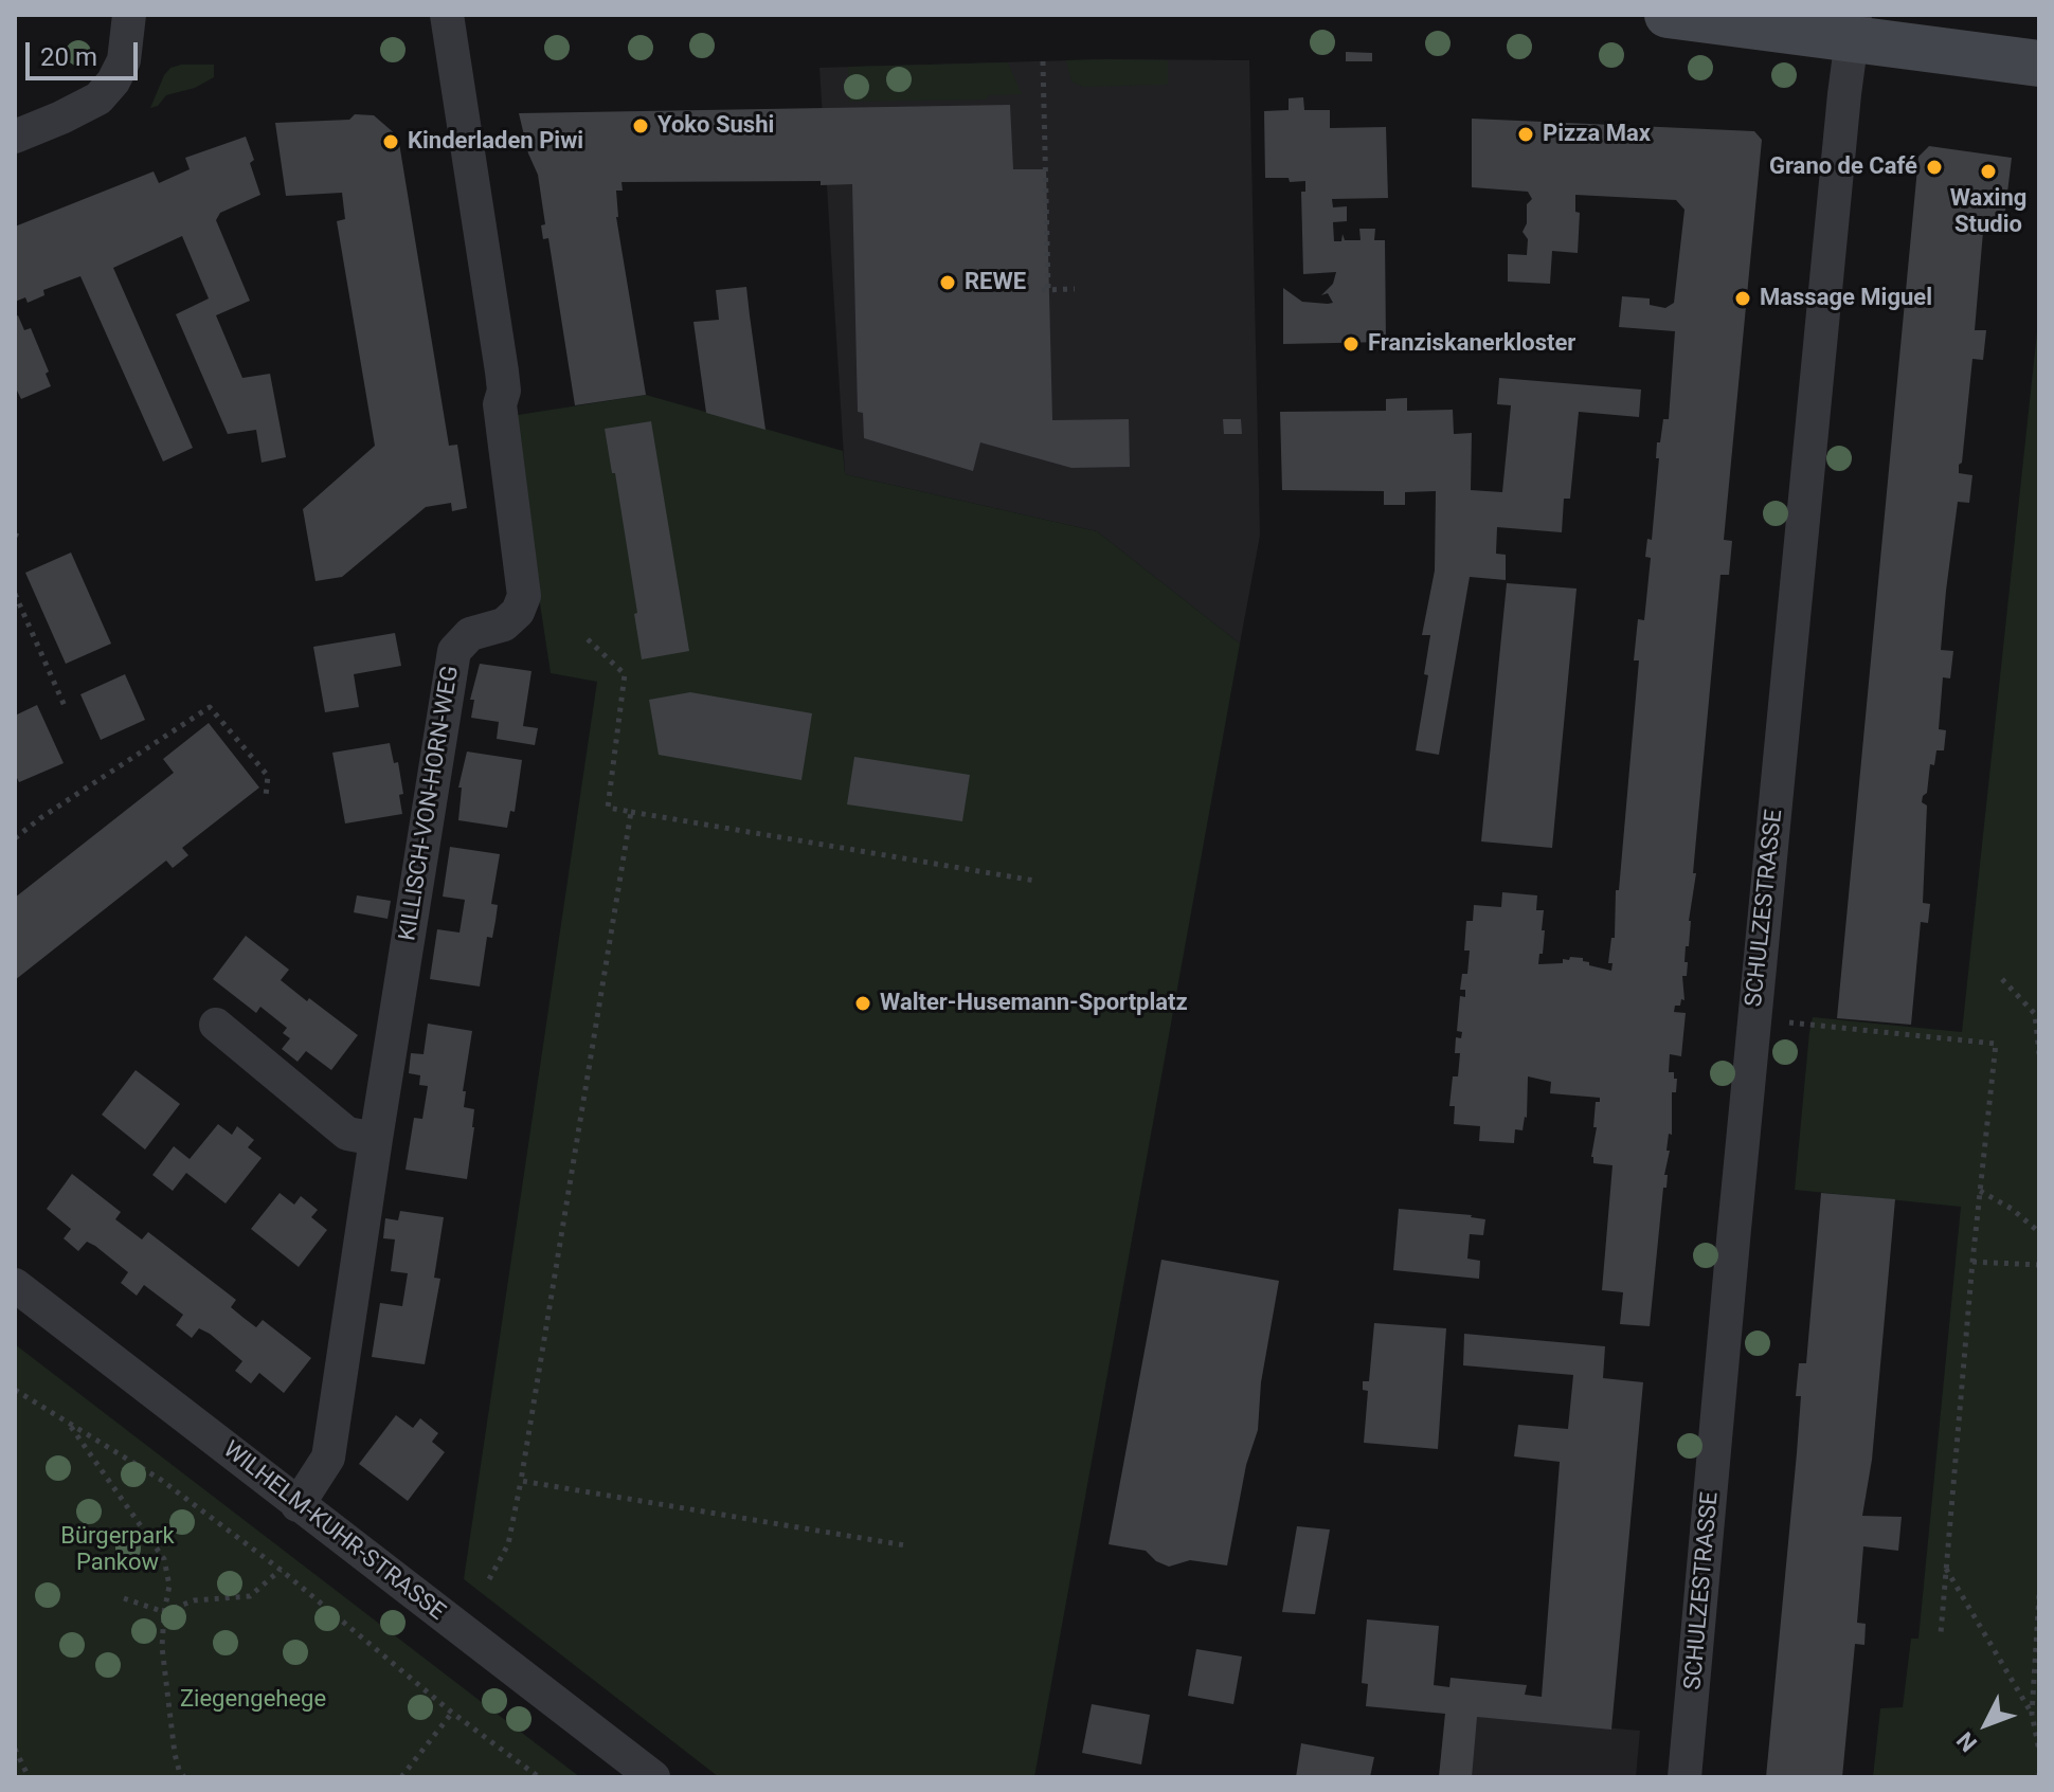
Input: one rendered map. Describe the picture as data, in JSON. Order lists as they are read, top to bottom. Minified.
{"streets":{"street":["KILLISCH-VON-HORN-WEG","SCHULZESTRASSE","WILHELM-KUHR-STRASSE"]},"crossings":[["KILLISCH-VON-HORN-WEG","WILHELM-KUHR-STRASSE"]],"parks":["Bürgerpark Pankow","Ziegengehege"],"places":["Yoko Sushi","Pizza Max","Kinderladen Piwi","Grano de Café","Waxing Studio","REWE","Massage Miguel","Franziskanerkloster","Walter-Husemann-Sportplatz"],"scale_bar":"20 m","north":"bottom left"}
